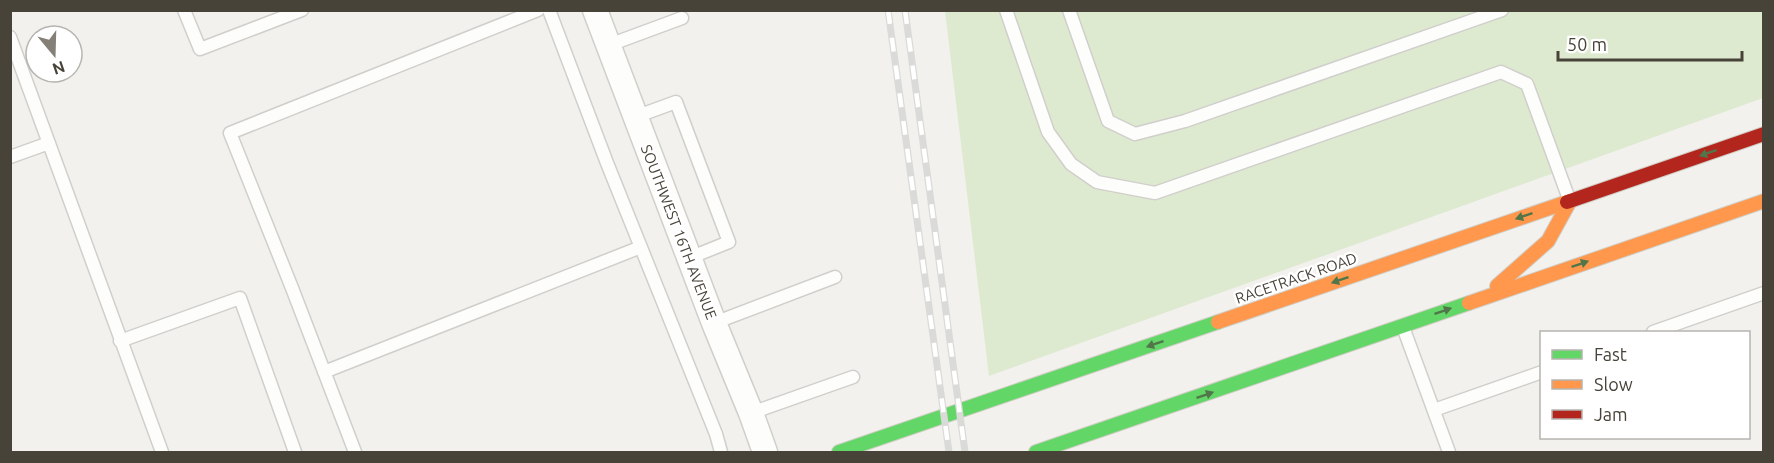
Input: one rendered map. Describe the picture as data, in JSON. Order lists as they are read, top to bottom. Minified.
{"streets":{"street":["SOUTHWEST 16TH AVENUE","RACETRACK ROAD"]},"legend":["Fast","Slow","Jam"],"scale_bar":"50 m","north":"bottom"}
